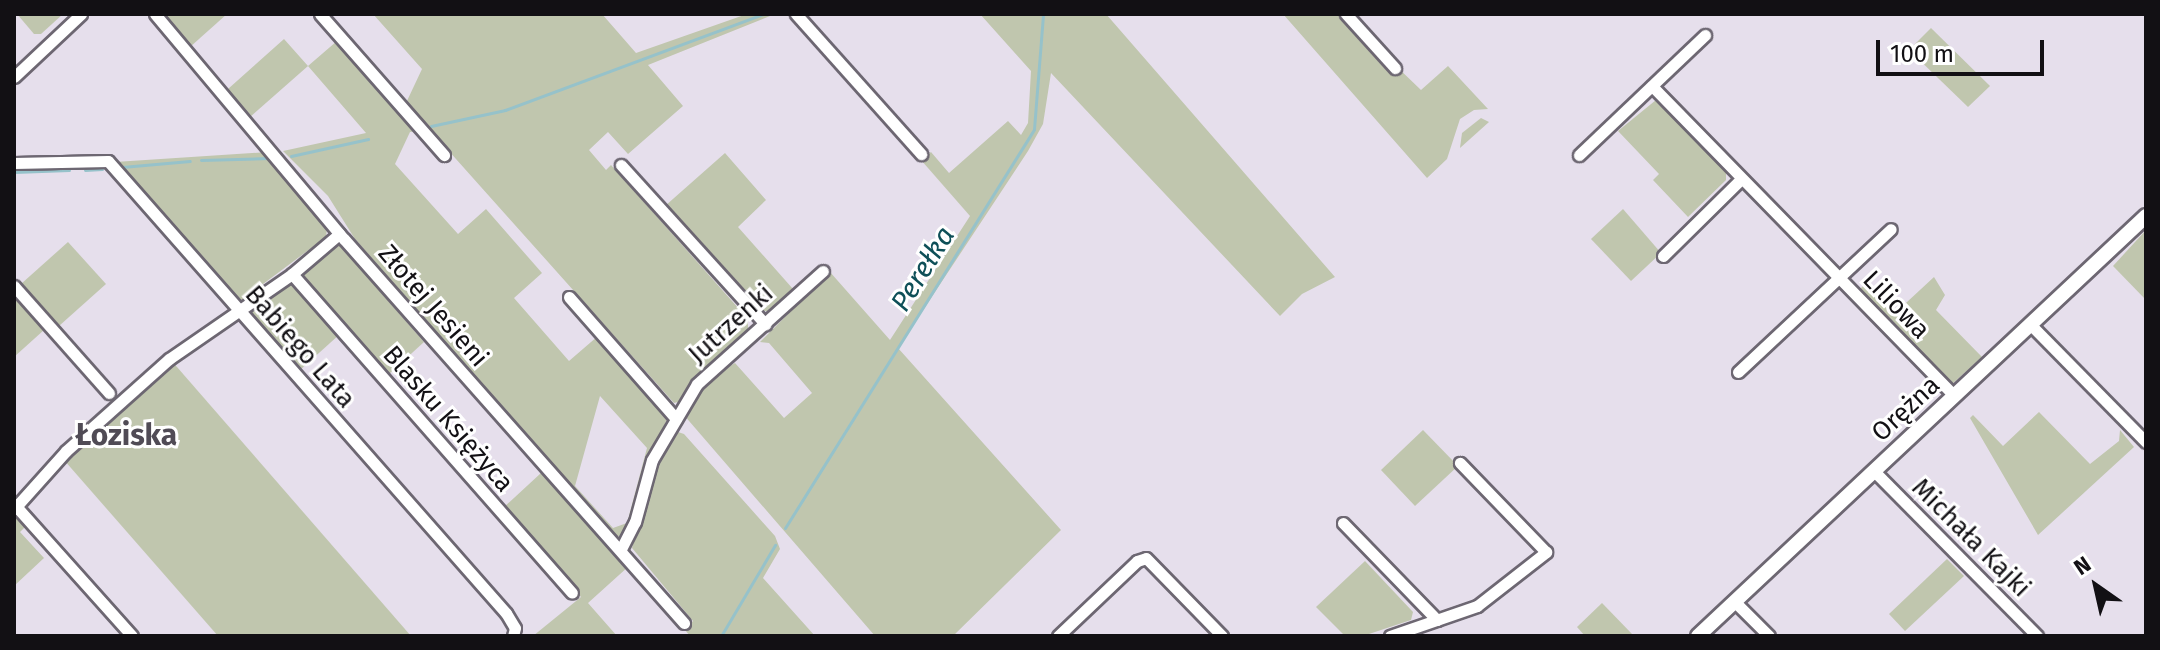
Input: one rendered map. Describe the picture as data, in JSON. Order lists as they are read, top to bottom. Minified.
{"streets":{"street":["Liliowa","Złotej Jesieni","Jutrzenki","Babiego Lata","Orężna","Blasku Księżyca","Michała Kajki"]},"crossings":[["Liliowa","Orężna"],["Złotej Jesieni","Jutrzenki"],["Orężna","Michała Kajki"]],"districts":["Łoziska"],"water":["Perełka"],"scale_bar":"100 m","north":"top left"}
